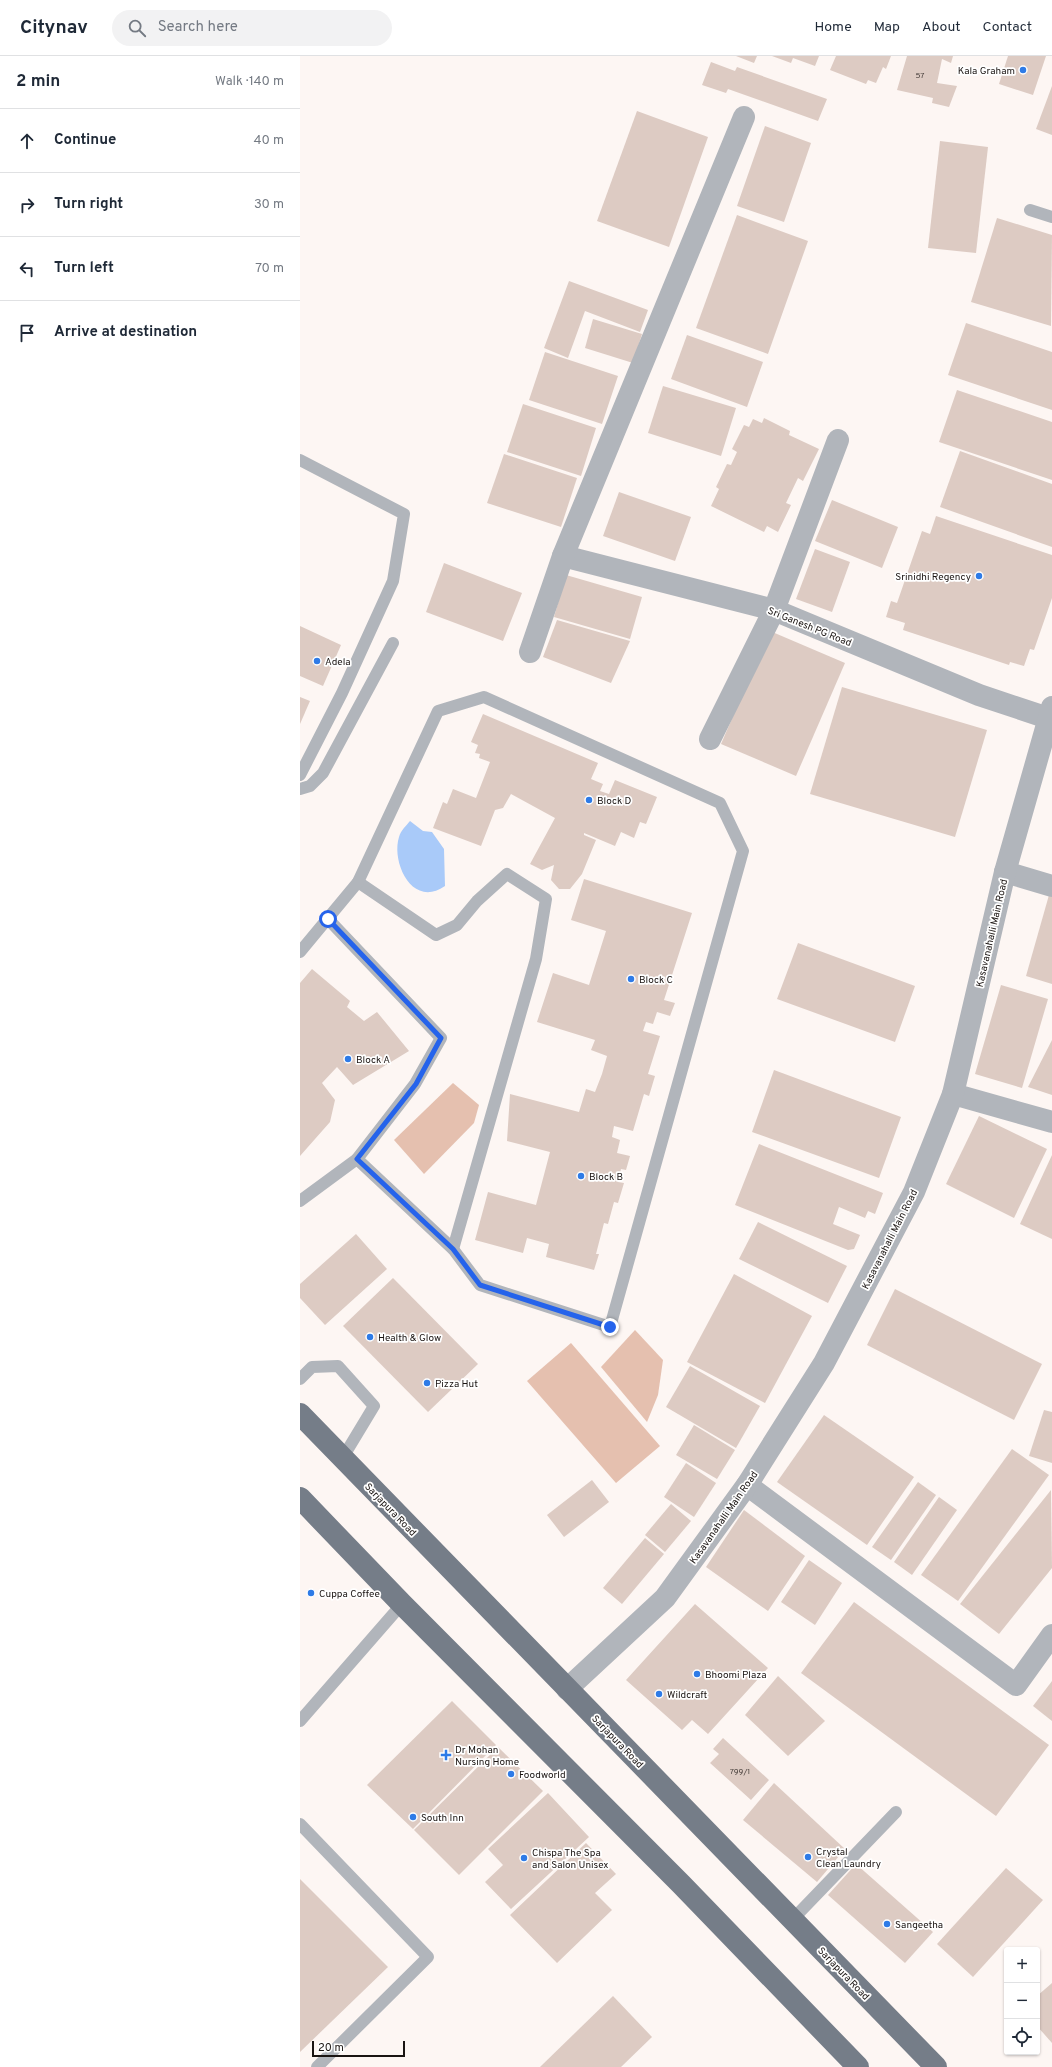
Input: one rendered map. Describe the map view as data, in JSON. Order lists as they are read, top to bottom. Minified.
{"streets":{"main road":["Sarjapura Road"],"street":["Sri Ganesh PG Road","Kasavanahalli Main Road"]},"crossings":[["Sri Ganesh PG Road","Kasavanahalli Main Road"],["Kasavanahalli Main Road","Sarjapura Road"]],"places":{"other":["Kala Graham","Srinidhi Regency","Adela","Block D","Block C","Block A","Block B","Health & Glow","Pizza Hut","Cuppa Coffee","Bhoomi Plaza","Wildcraft","Foodworld","South Inn","Crystal Clean Laundry","Chispa The Spa and Salon Unisex","Sangeetha"],"health":["Dr Mohan Nursing Home"]},"house_numbers":["57","799/1"],"scale_bar":"20 m","page":{"header":"Citynav","search":"Search here","nav":["Home","Map","About","Contact"],"heading":["2 min","Walk · 140 m"],"list":[["Continue","40 m"],["Turn right","30 m"],["Turn left","70 m"],"Arrive at destination"],"map_buttons":["+","−"],"scale":"20 m"}}
